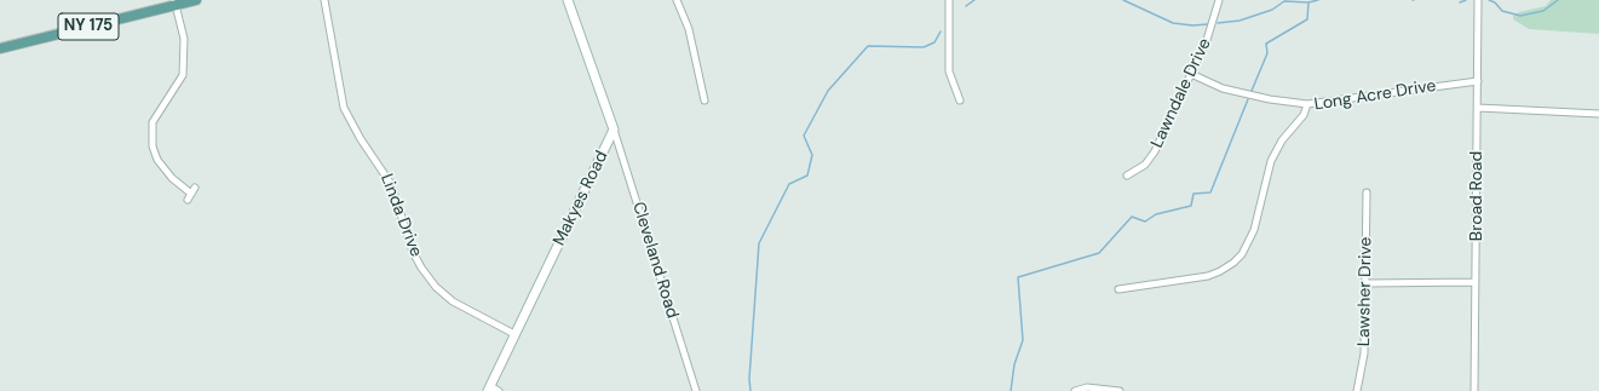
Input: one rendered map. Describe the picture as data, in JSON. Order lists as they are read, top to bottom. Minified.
{"streets":{"main road":["NY 175"],"street":["Lawndale Drive","Long Acre Drive","Broad Road","Makyes Road","Linda Drive","Cleveland Road","Lawsher Drive"]},"crossings":[["Long Acre Drive","Broad Road"],["Makyes Road","Linda Drive"],["Makyes Road","Cleveland Road"]]}
